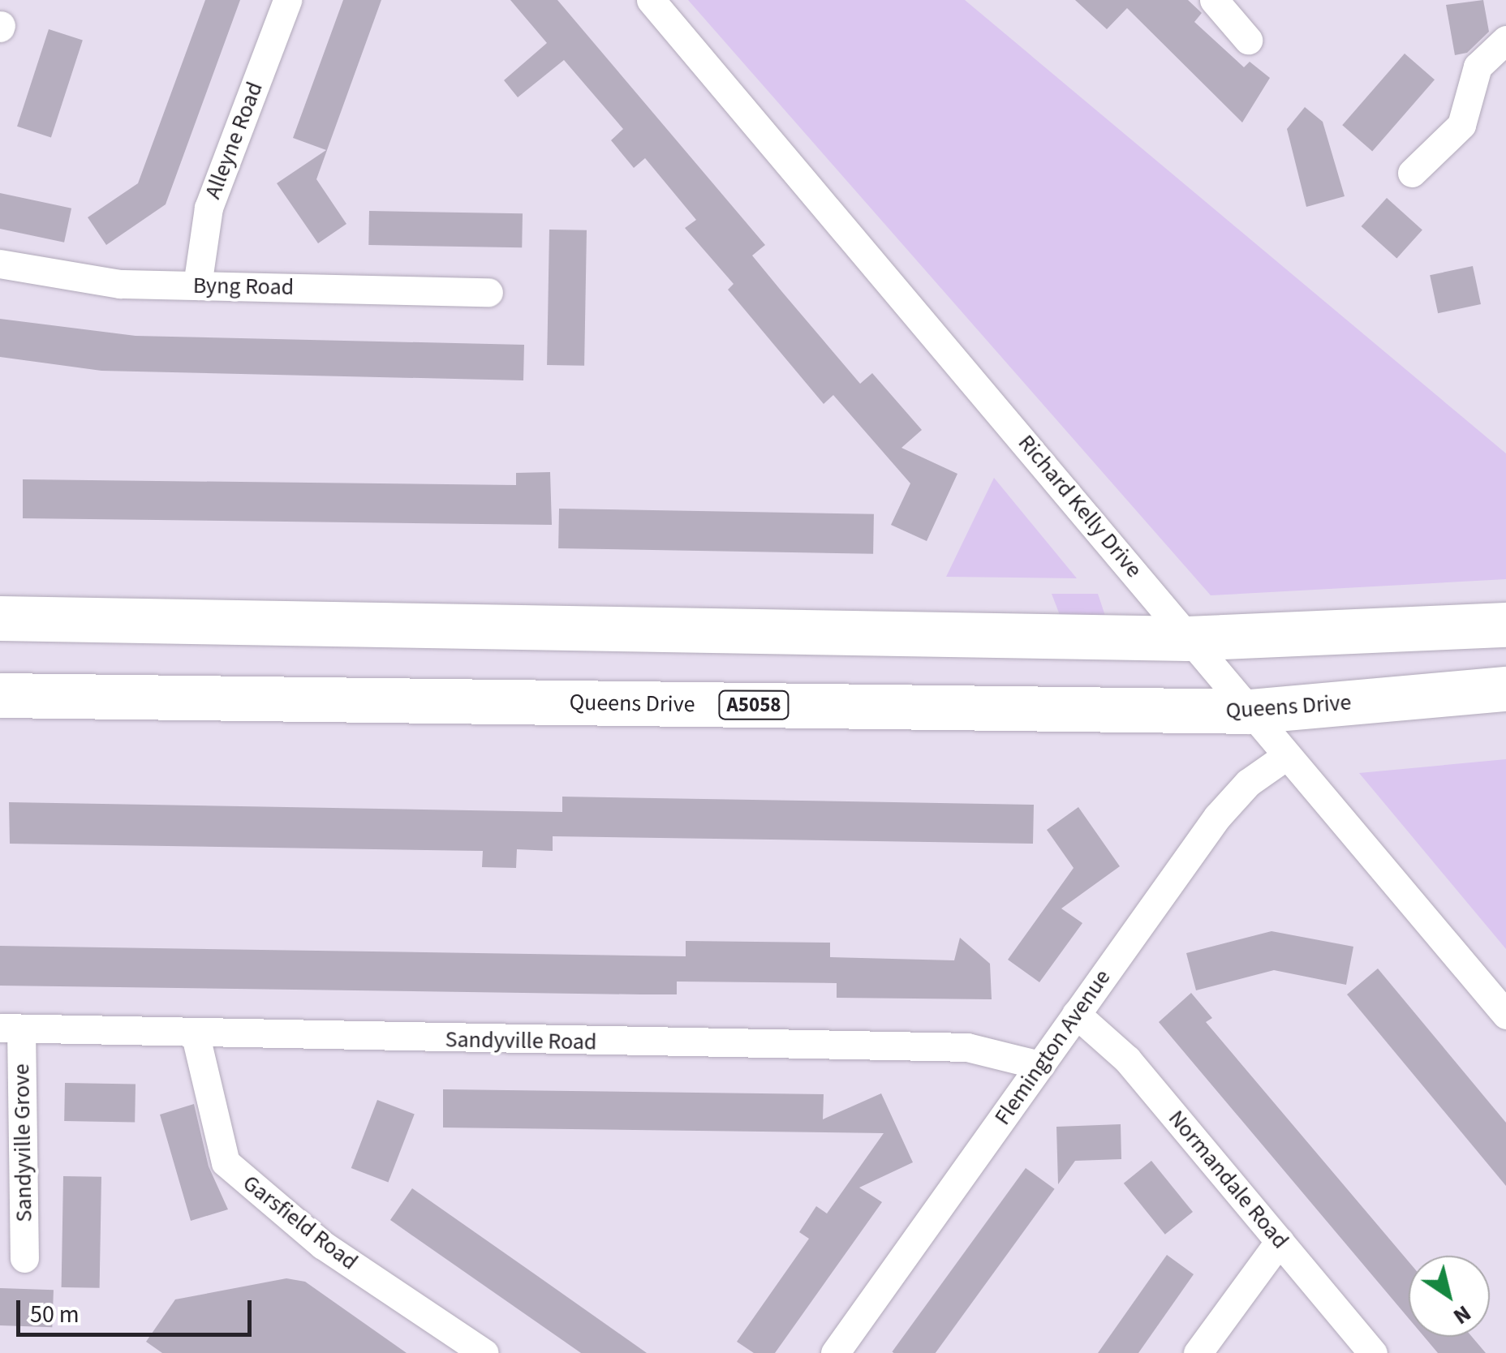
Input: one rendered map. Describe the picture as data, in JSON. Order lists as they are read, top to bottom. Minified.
{"streets":{"highway":["Queens Drive","A5058"],"street":["Alleyne Road","Byng Road","Richard Kelly Drive","Sandyville Road","Flemington Avenue","Sandyville Grove","Normandale Road","Garsfield Road"]},"crossings":[["Alleyne Road","Byng Road"],["Richard Kelly Drive","Queens Drive"],["Richard Kelly Drive","Flemington Avenue"],["Sandyville Road","Flemington Avenue"],["Sandyville Road","Sandyville Grove"],["Sandyville Road","Garsfield Road"],["Flemington Avenue","Normandale Road"]],"scale_bar":"50 m","north":"bottom right"}
